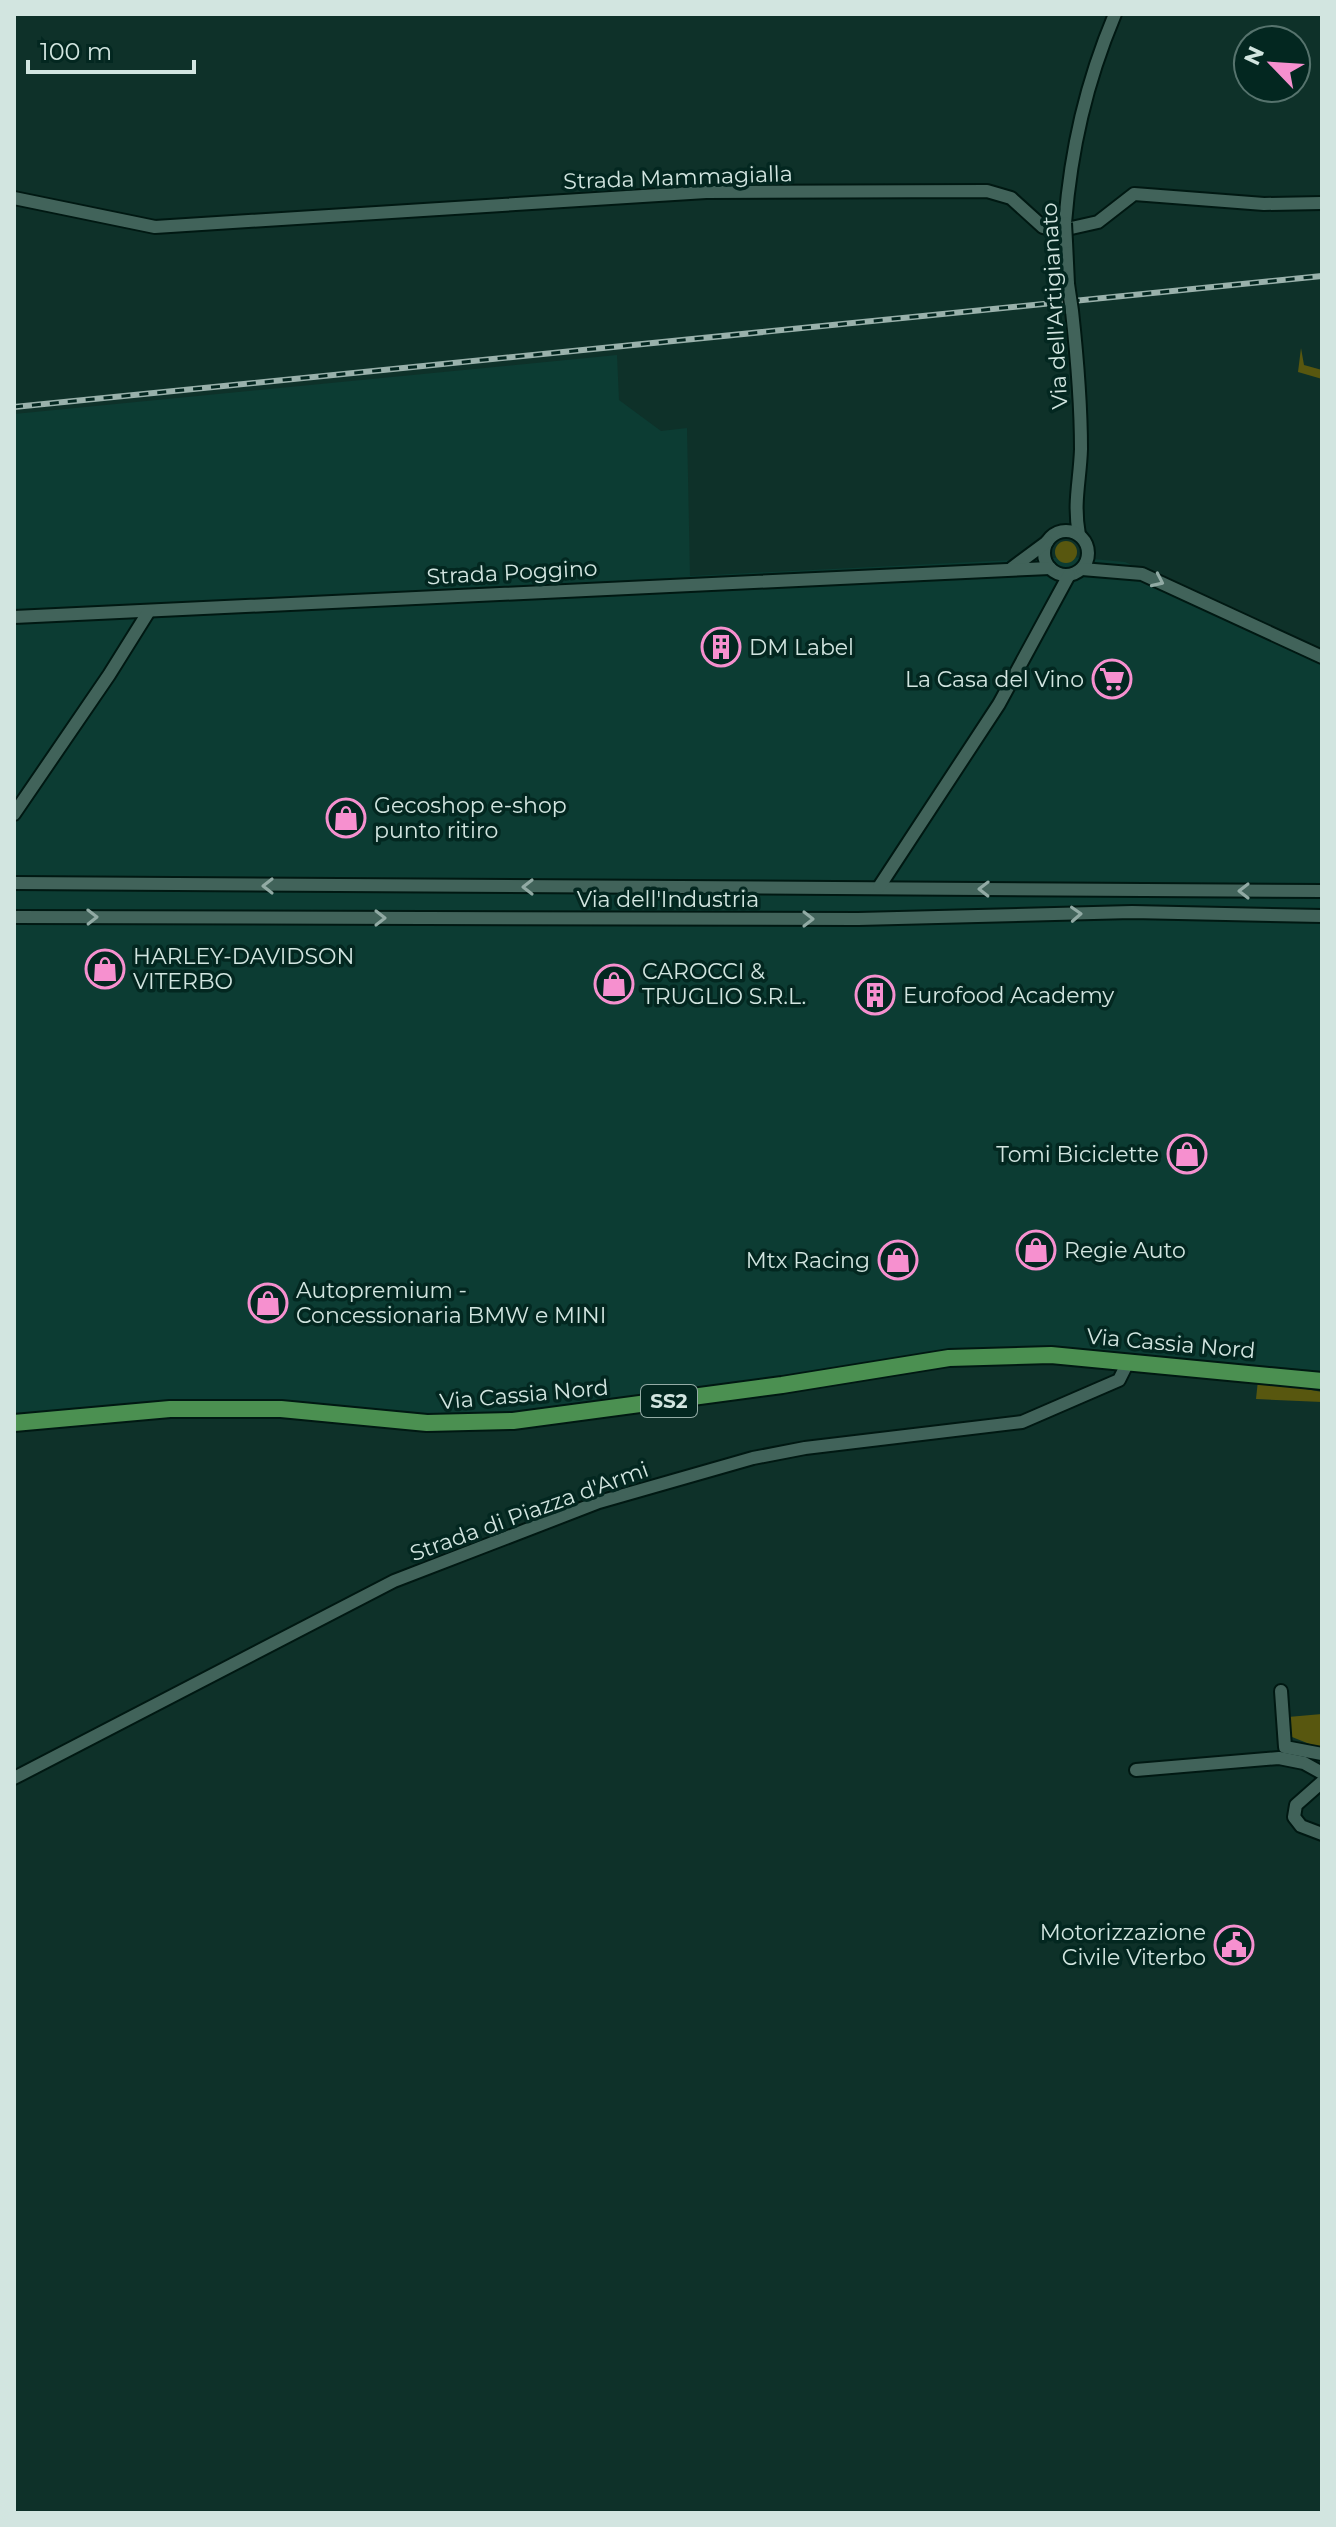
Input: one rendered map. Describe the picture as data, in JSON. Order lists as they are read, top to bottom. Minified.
{"streets":{"main road":["Via Cassia Nord","SS2"],"street":["Strada Mammagialla","Via dell'Artigianato","Strada Poggino","Via dell'Industria","Strada di Piazza d'Armi"]},"crossings":[["Via Cassia Nord","Strada di Piazza d'Armi"]],"places":{"building":["DM Label","Eurofood Academy"],"supermarket":["La Casa del Vino"],"shop":["Gecoshop e-shop punto ritiro","HARLEY-DAVIDSON VITERBO","CAROCCI & TRUGLIO S.R.L.","Tomi Biciclette","Regie Auto","Mtx Racing","Autopremium - Concessionaria BMW e MINI"],"public building":["Motorizzazione Civile Viterbo"]},"scale_bar":"100 m","north":"top left"}
